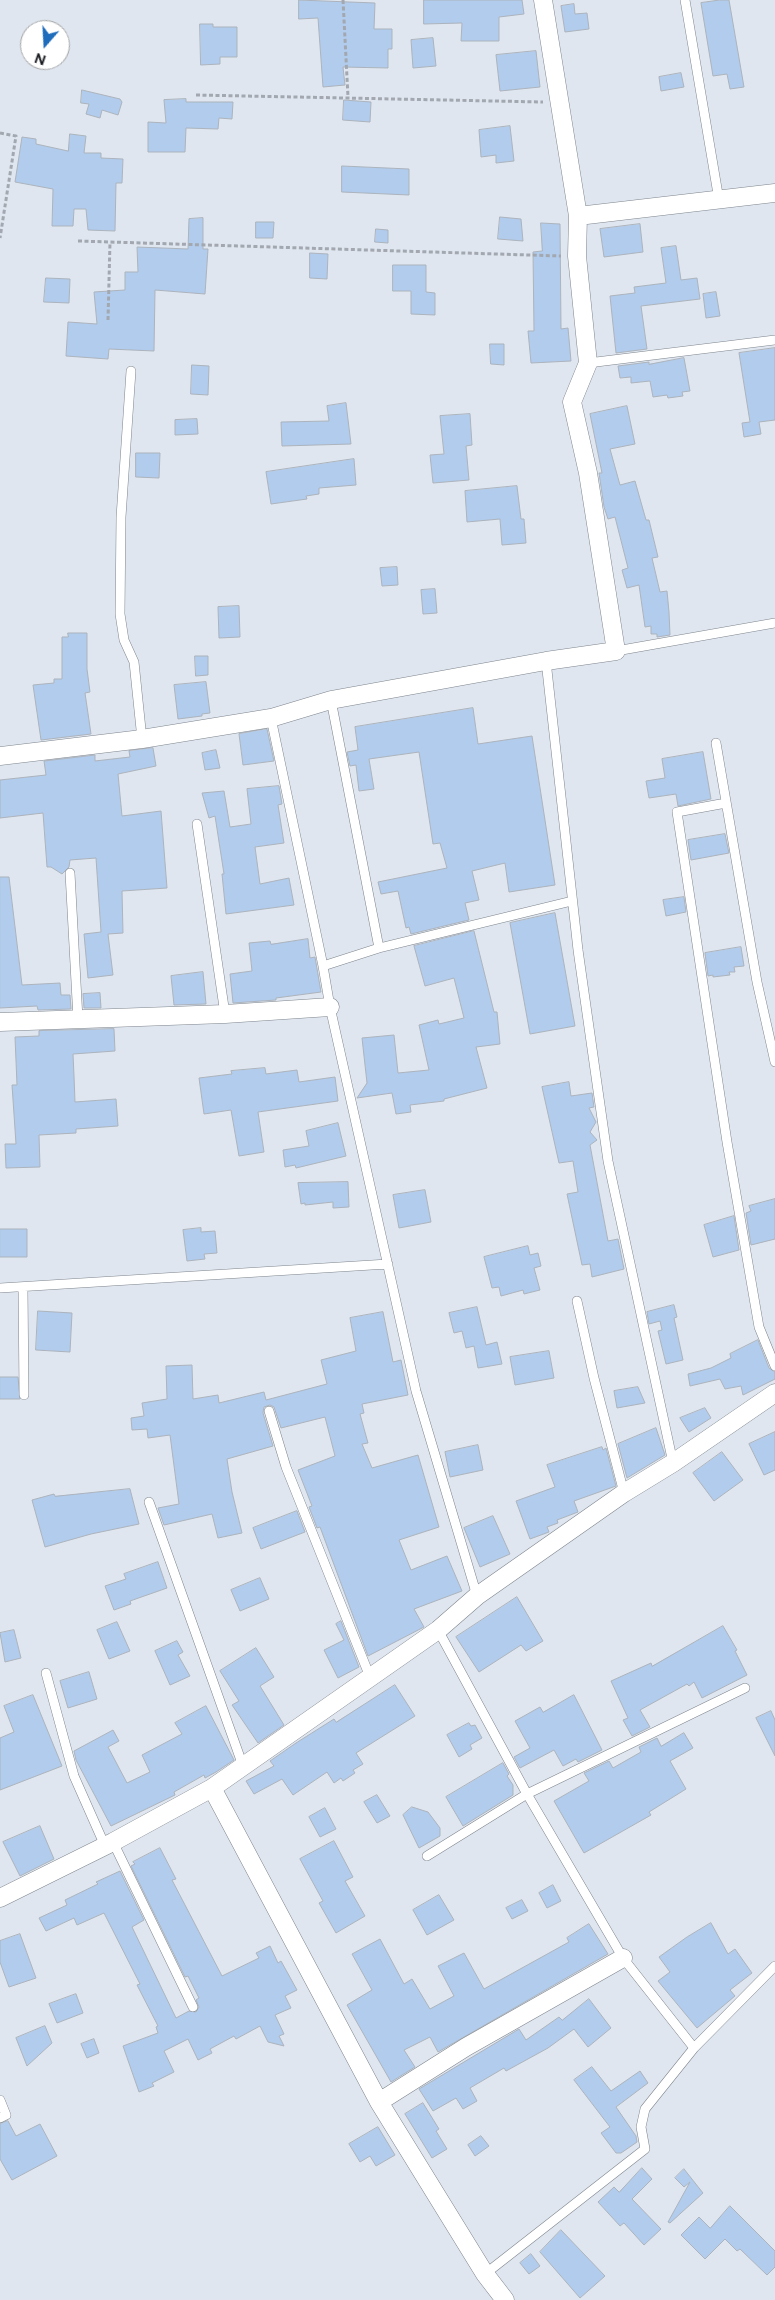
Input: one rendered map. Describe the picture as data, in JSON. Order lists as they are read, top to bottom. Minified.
{"north":"bottom"}
